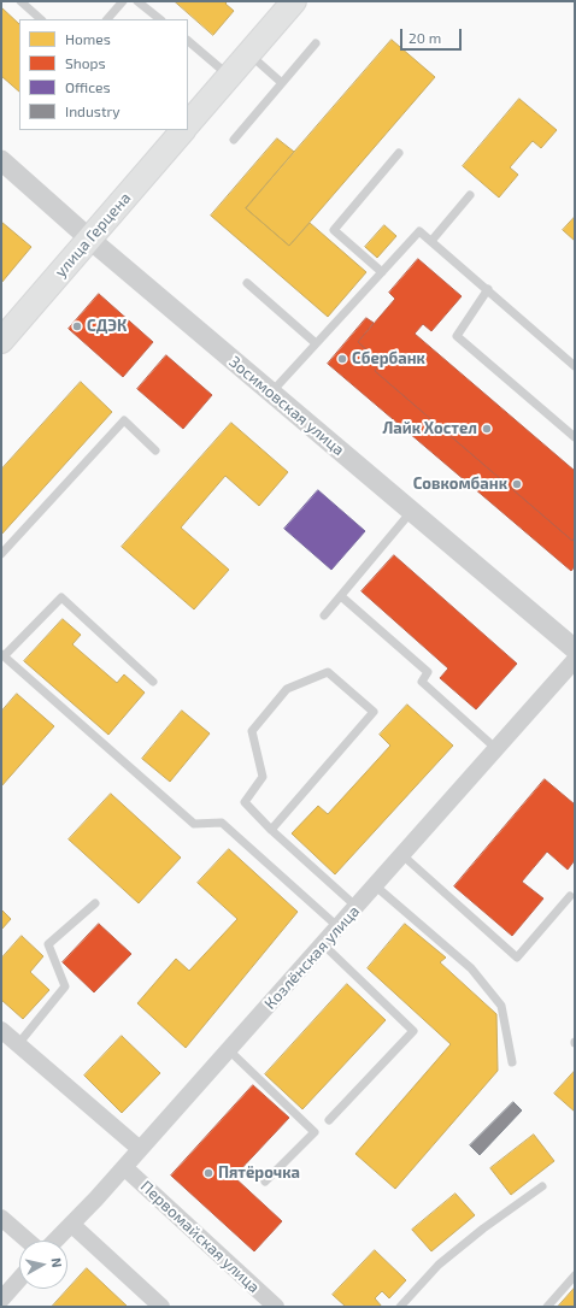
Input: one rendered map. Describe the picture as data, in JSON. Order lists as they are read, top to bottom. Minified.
{"streets":{"main road":["улица Герцена"],"street":["Зосимовская улица","Козлёнская улица","Первомайская улица"]},"crossings":[["улица Герцена","Зосимовская улица"],["Козлёнская улица","Первомайская улица"]],"places":["СДЭК","Сбербанк","Лайк Хостел","Совкомбанк","Пятёрочка"],"legend":["Homes","Shops","Offices","Industry"],"scale_bar":"20 m","north":"right"}
